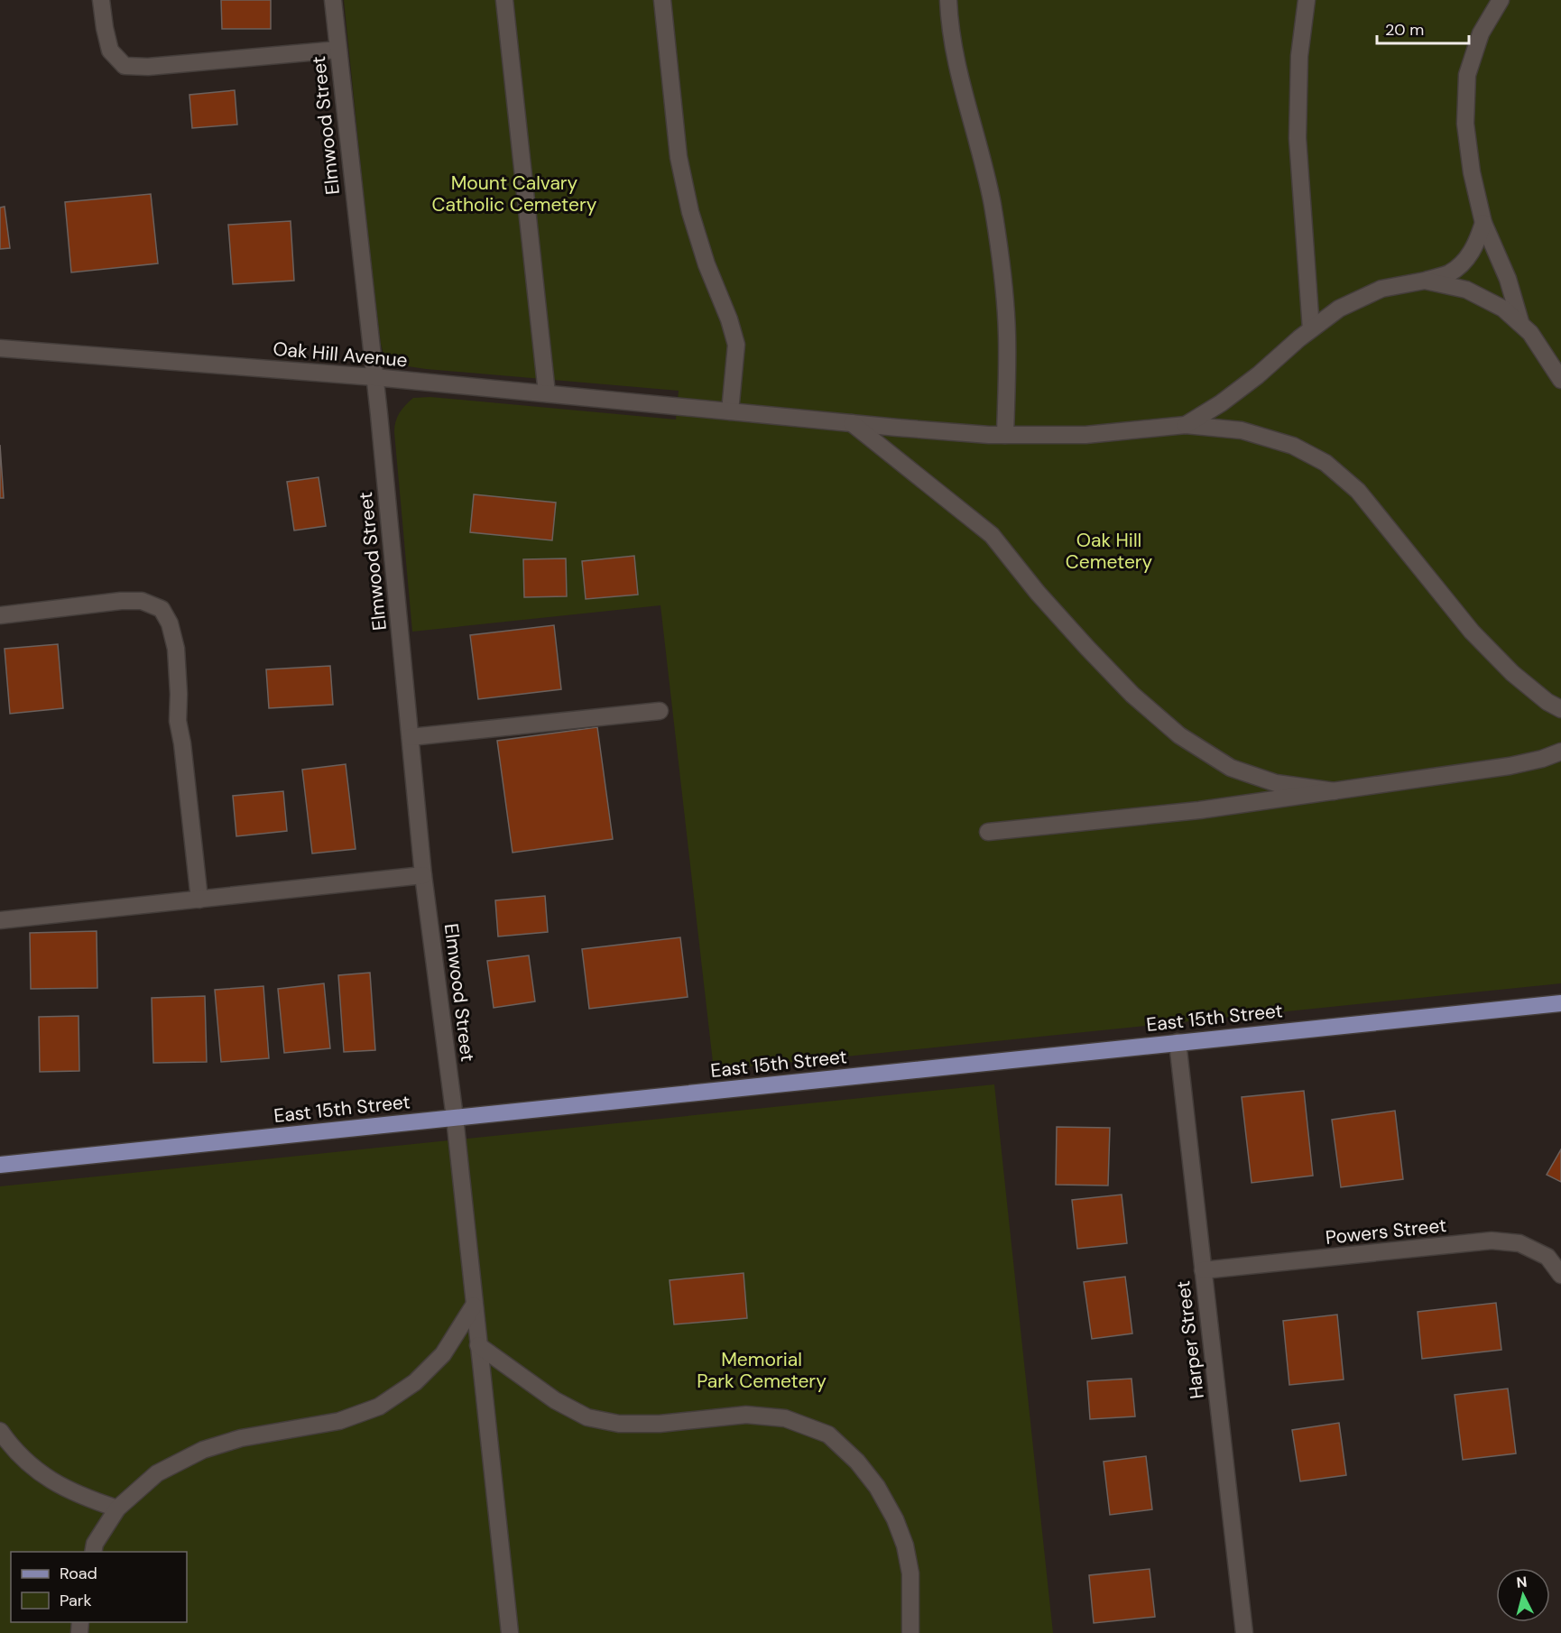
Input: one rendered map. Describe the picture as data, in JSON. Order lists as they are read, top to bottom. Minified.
{"streets":{"main road":["East 15th Street"],"street":["Elmwood Street","Oak Hill Avenue","Powers Street","Harper Street"]},"crossings":[["Elmwood Street","Oak Hill Avenue"],["Elmwood Street","East 15th Street"],["East 15th Street","Harper Street"],["Powers Street","Harper Street"]],"parks":["Mount Calvary Catholic Cemetery","Oak Hill Cemetery","Memorial Park Cemetery"],"legend":["Road","Park"],"scale_bar":"20 m","north":"top"}
